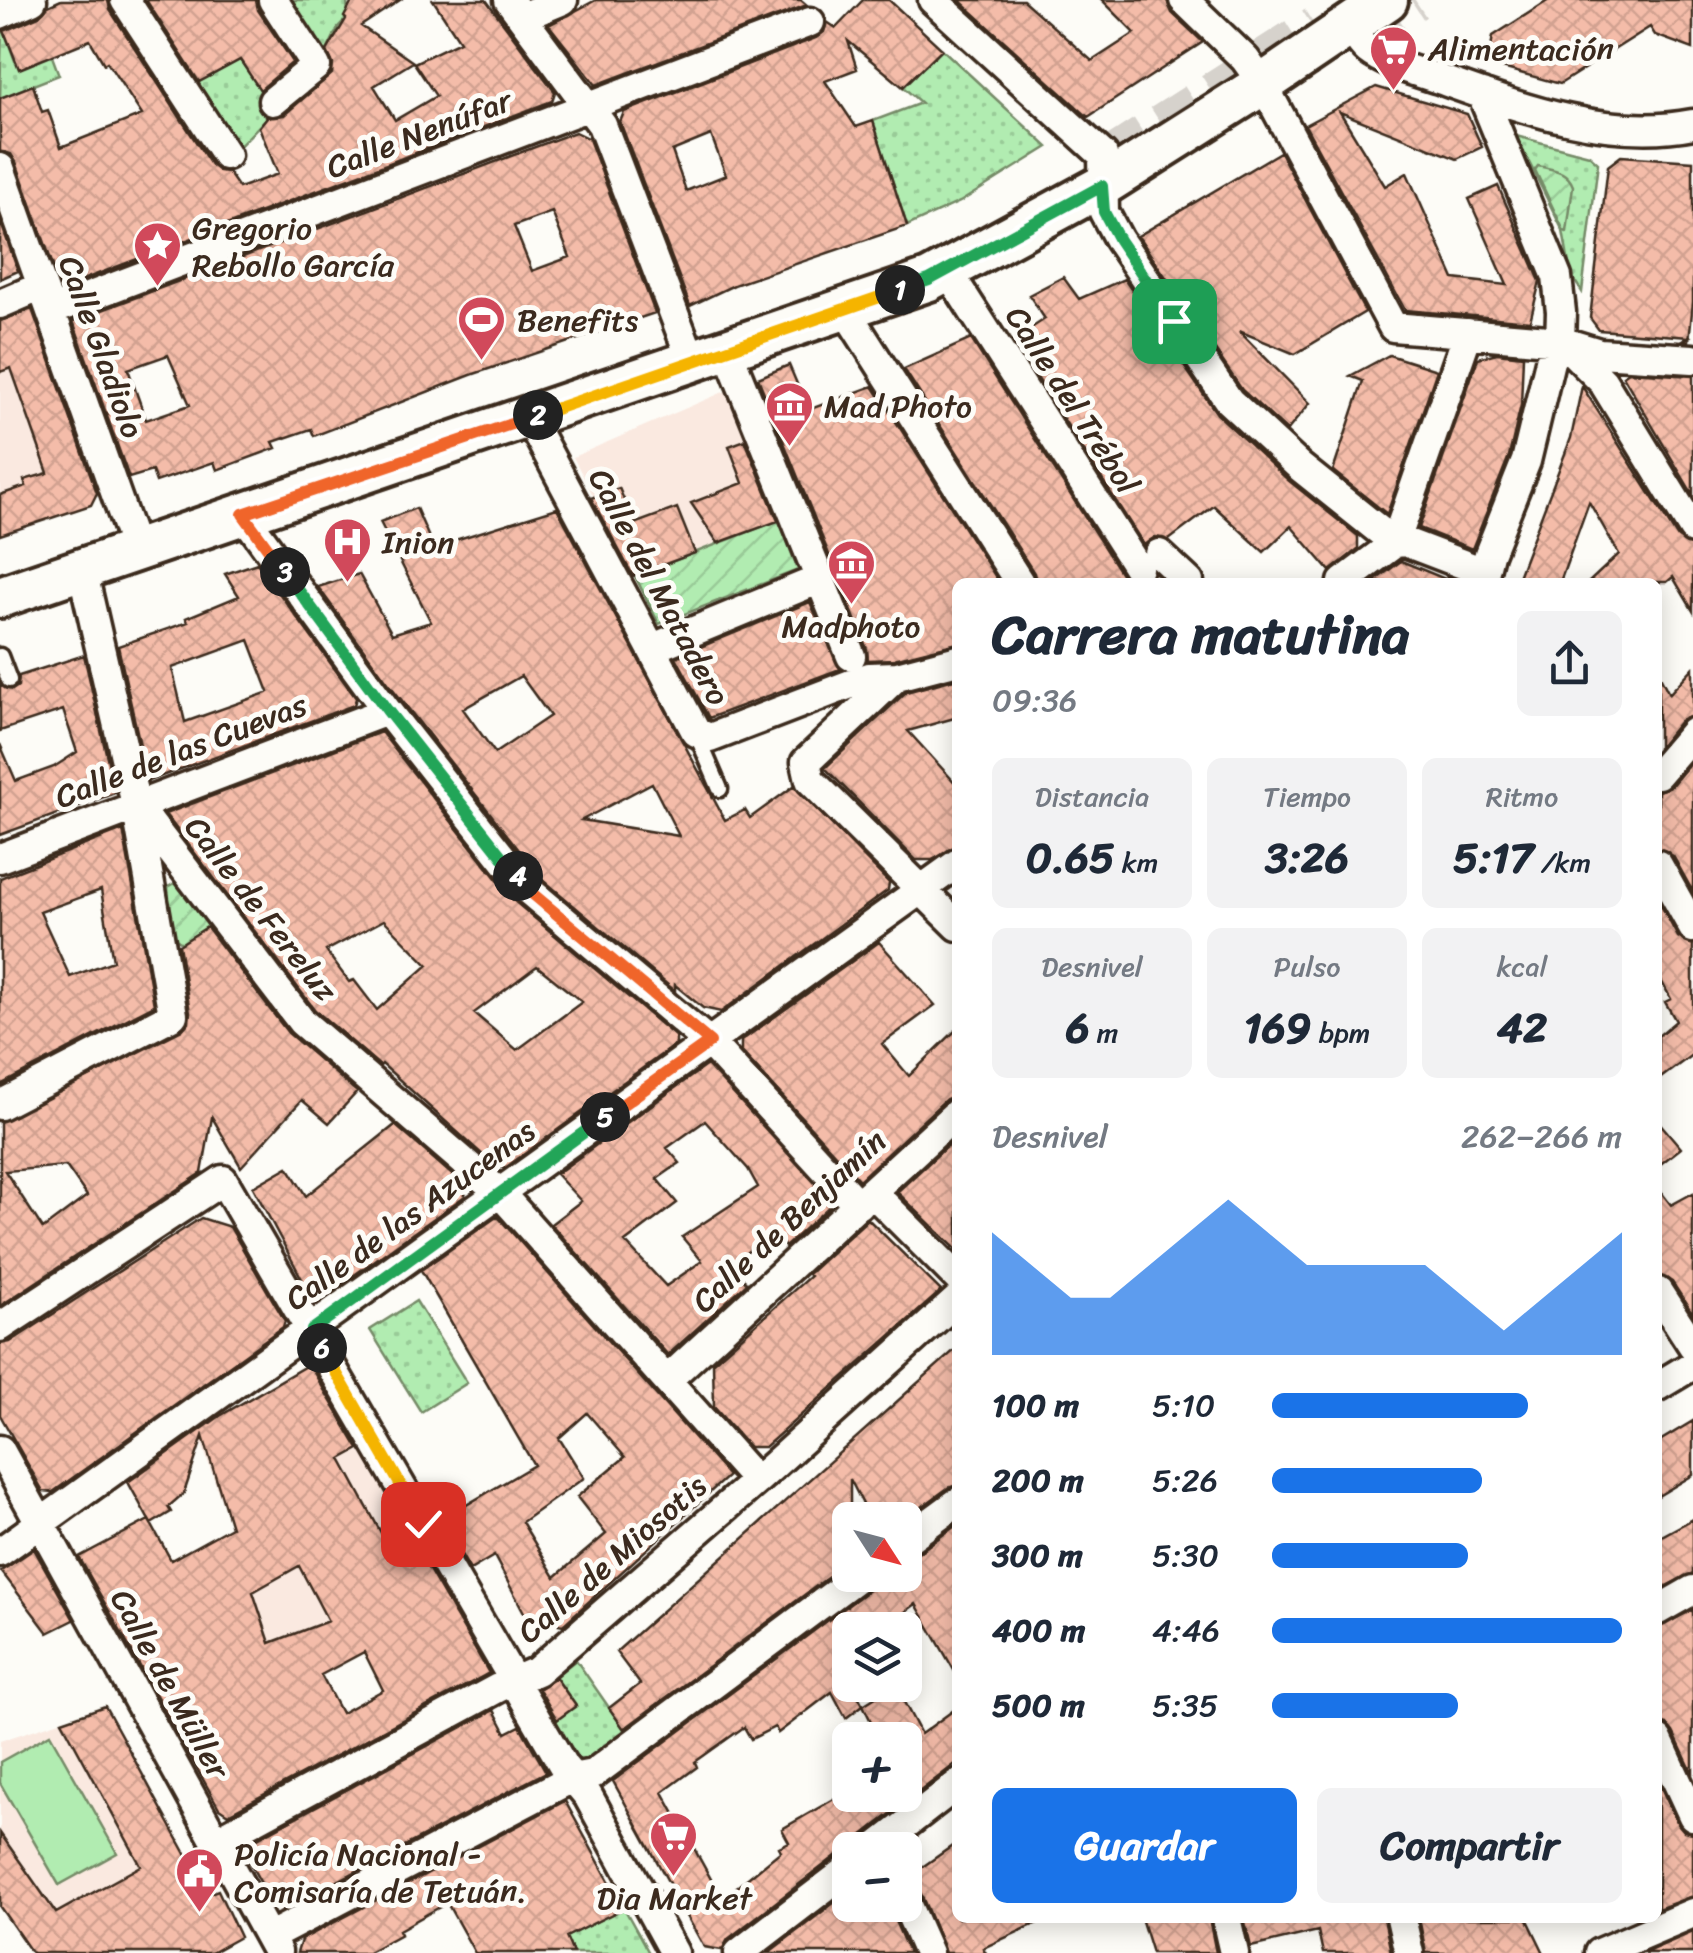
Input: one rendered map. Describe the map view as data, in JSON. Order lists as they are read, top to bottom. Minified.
{"streets":{"street":["Calle Nenúfar","Calle Gladiolo","Calle del Trébol","Calle del Matadero","Calle de las Cuevas","Calle de Fereluz","Calle de las Azucenas","Calle de Benjamín","Calle de Miosotis","Calle de Müller"]},"crossings":[["Calle Nenúfar","Calle Gladiolo"],["Calle de las Cuevas","Calle de Fereluz"],["Calle de Fereluz","Calle de las Azucenas"],["Calle de Fereluz","Calle de Benjamín"],["Calle de Fereluz","Calle de Miosotis"],["Calle de las Azucenas","Calle de Müller"],["Calle de Miosotis","Calle de Müller"]],"places":{"supermarket":["Alimentación","Dia Market"],"place":["Gregorio Rebollo García"],"sports":["Benefits"],"museum":["Mad Photo","Madphoto"],"hospital":["Inion"],"public building":["Policía Nacional - Comisaría de Tetuán."]},"north":"bottom right","page":{"pins":["1","2","3","4","5","6"],"heading":["Carrera matutina","09:36"],"stats":[["Distancia","0.65 km"],["Tiempo","3:26"],["Ritmo","5:17 /km"],["Desnivel","6 m"],["Pulso","169 bpm"],["kcal","42"]],"chart":["Desnivel","262–266 m"],"list":[{"name":"100 m","note":"5:10"},{"name":"200 m","note":"5:26"},{"name":"300 m","note":"5:30"},{"name":"400 m","note":"4:46"},{"name":"500 m","note":"5:35"}],"map_buttons":["+","−"],"buttons":["Guardar","Compartir"]}}
